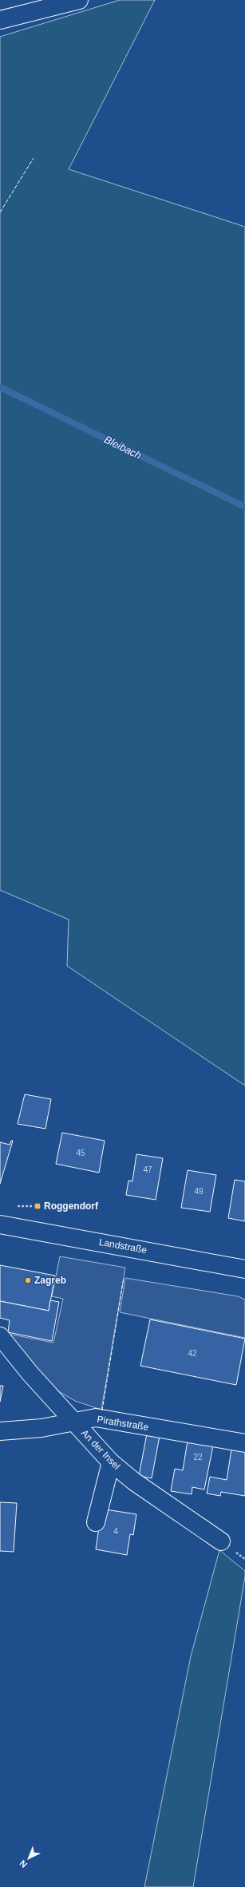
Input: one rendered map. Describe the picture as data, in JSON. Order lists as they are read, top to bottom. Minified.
{"streets":{"street":["Landstraße","Pirathstraße","An der Insel"]},"crossings":[["Pirathstraße","An der Insel"]],"water":["Bleibach"],"places":{"transit":["Roggendorf"],"other":["Zagreb"]},"house_numbers":["45","47","49","42","22","4"],"north":"bottom left"}
